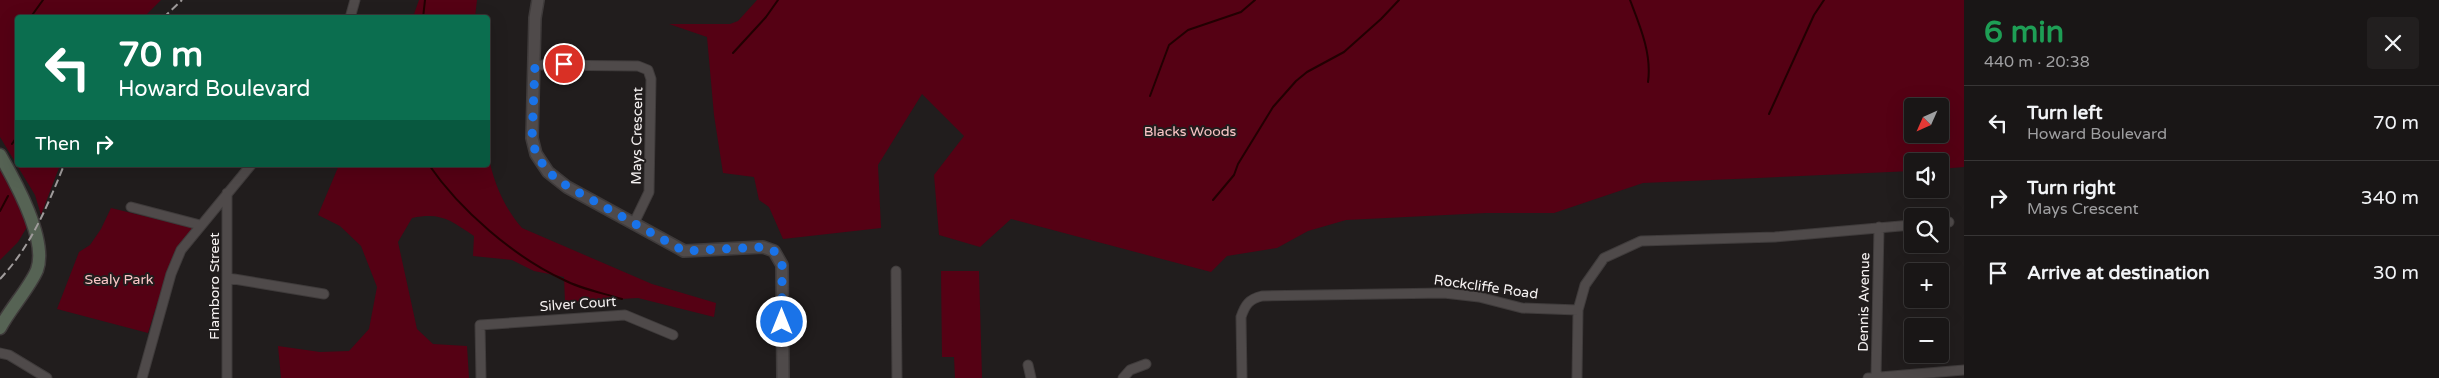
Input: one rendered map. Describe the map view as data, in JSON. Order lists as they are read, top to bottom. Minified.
{"streets":{"street":["Mays Crescent","Flamboro Street","Rockcliffe Road","Dennis Avenue","Silver Court"]},"parks":["Blacks Woods","Sealy Park"],"north":"bottom left","page":{"heading":["6 min","440 m · 20:38"],"turn":["70 m","Howard Boulevard"],"list":[{"name":"Turn left","note":"Howard Boulevard","value":"70 m"},{"name":"Turn right","note":"Mays Crescent","value":"340 m"},{"name":"Arrive at destination","value":"30 m"}],"map_buttons":["+","−"],"then":"Then"}}
